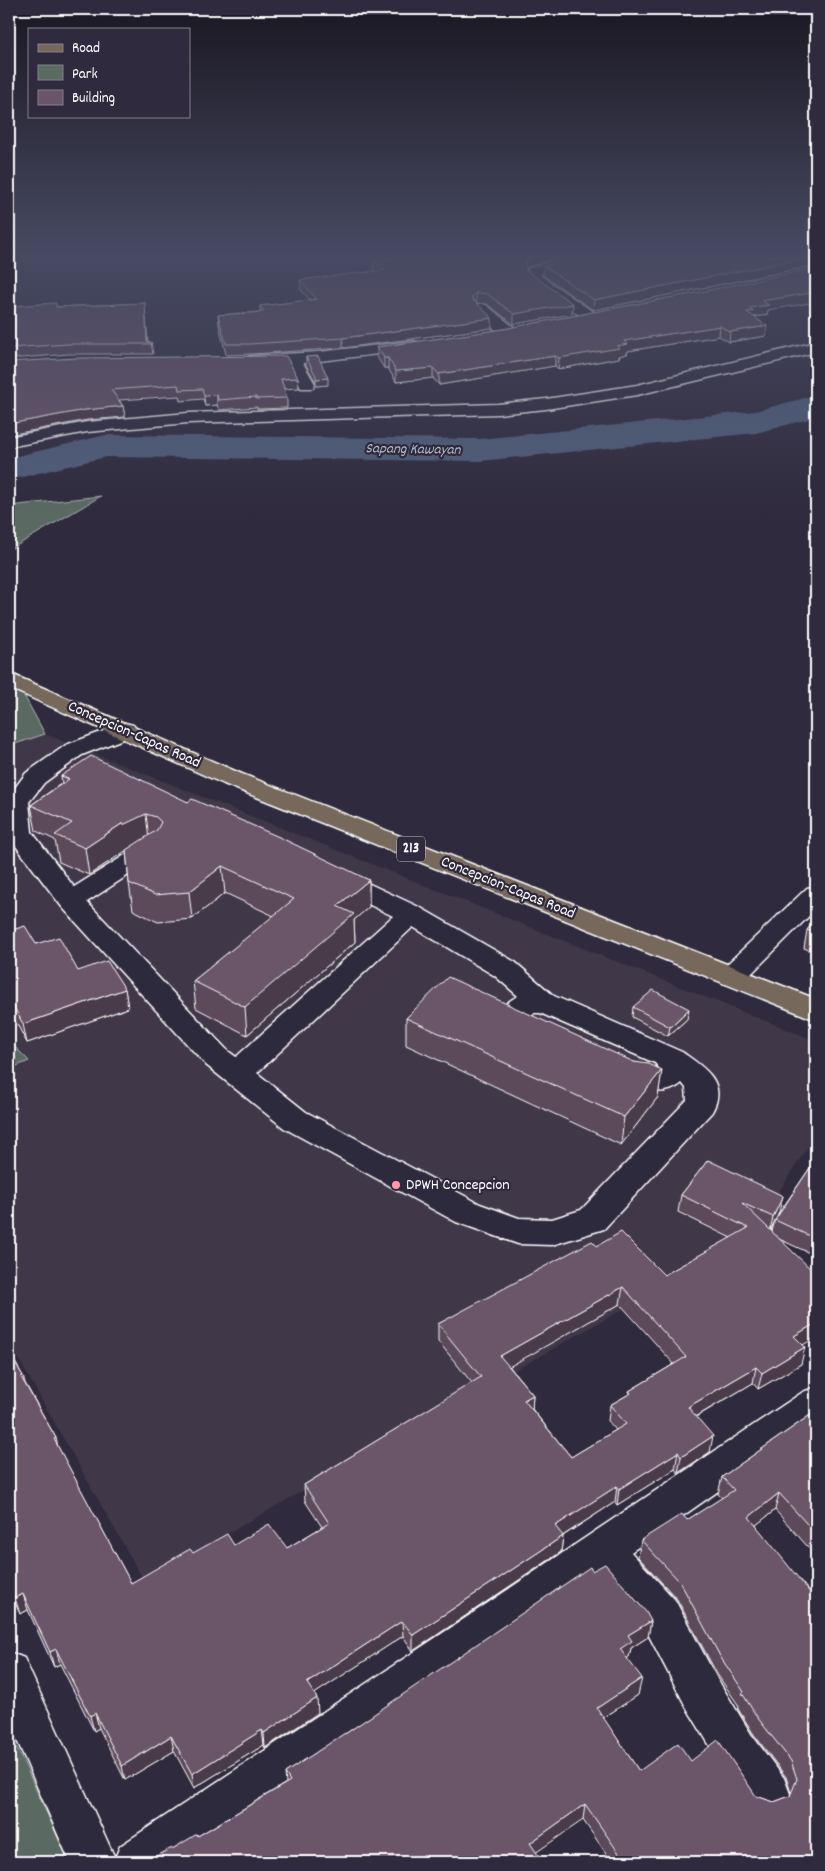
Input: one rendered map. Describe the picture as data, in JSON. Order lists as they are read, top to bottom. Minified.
{"streets":{"main road":["Concepcion-Capas Road","213"]},"water":["Sapang Kawayan"],"places":["DPWH Concepcion"],"legend":["Road","Park","Building"]}
